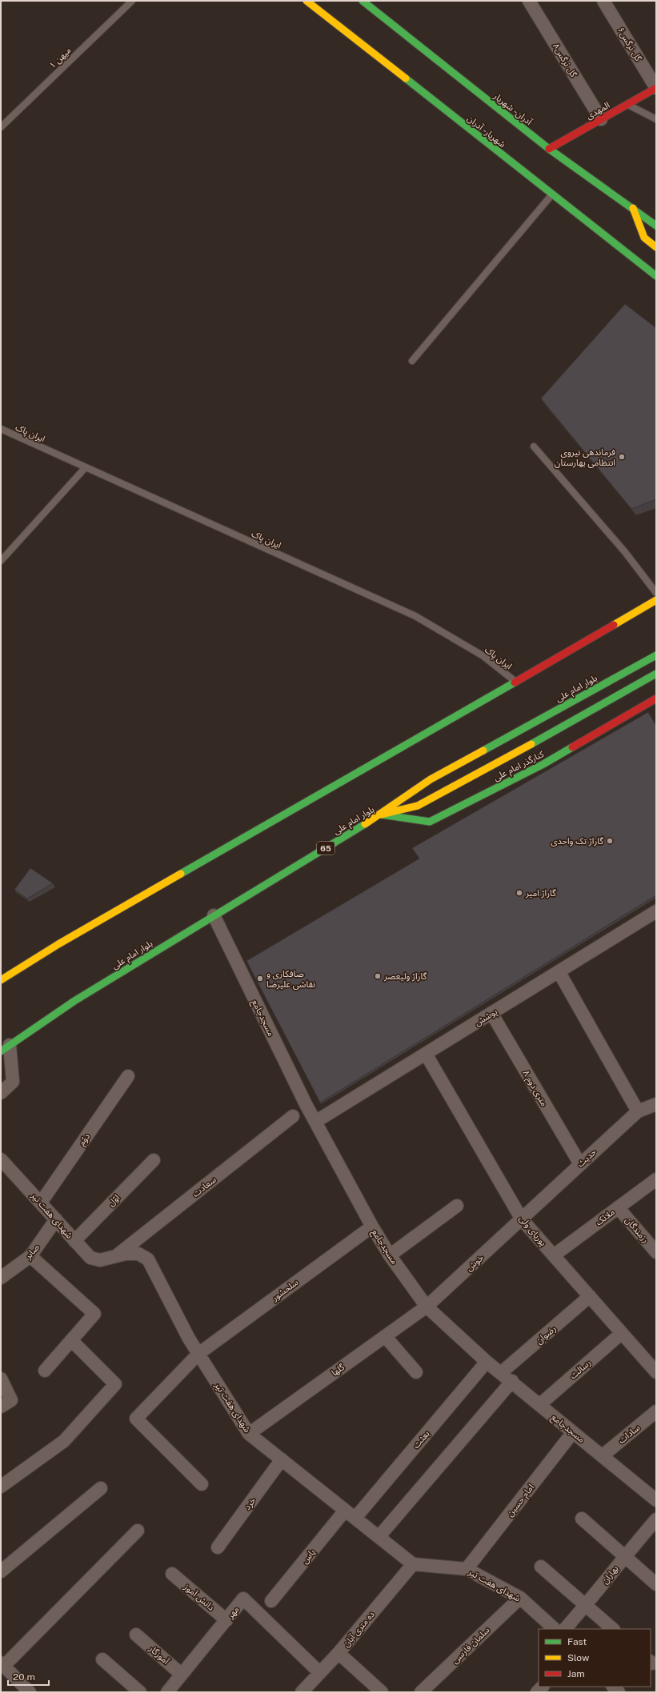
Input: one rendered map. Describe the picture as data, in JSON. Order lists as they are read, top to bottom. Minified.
{"streets":{"main road":["آدران - شهریار","المهدی","شهریار - آدران","بلوار امام علی","کنارگذر امام علی","65"],"street":["گل نرگس۶","گل نرگس۸","پوشش","مسجدجامع","۸ متری دوم","دوّم","حدیث","سعادت","اوّل","شهدای هفت تیر","ملائک","رزمندگان","پوریای ولی","صابر","خوش","سلحشور","رضوان","رسالت","گلها","سادات","بعثت","امام حسین","خرد","یاس","بهاران","دانش آموز","مهر","ده متری آبان","سلمان فارسی","آموزگار"],"lane":["میهن ۱","ایران پاک"]},"crossings":[["گل نرگس۶","المهدی"],["گل نرگس۸","المهدی"],["آدران - شهریار","المهدی"],["بلوار امام علی","کنارگذر امام علی"],["بلوار امام علی","مسجدجامع"],["پوشش","مسجدجامع"],["پوشش","۸ متری دوم"],["پوشش","پوریای ولی"],["مسجدجامع","خوش"],["مسجدجامع","سلحشور"],["مسجدجامع","رضوان"],["مسجدجامع","رسالت"],["مسجدجامع","گلها"],["مسجدجامع","سادات"],["مسجدجامع","بعثت"],["مسجدجامع","امام حسین"],["۸ متری دوم","حدیث"],["دوّم","شهدای هفت تیر"],["حدیث","پوریای ولی"],["حدیث","خوش"],["سعادت","شهدای هفت تیر"],["اوّل","شهدای هفت تیر"],["شهدای هفت تیر","صابر"],["شهدای هفت تیر","سلحشور"],["شهدای هفت تیر","گلها"],["شهدای هفت تیر","بعثت"],["شهدای هفت تیر","امام حسین"],["شهدای هفت تیر","خرد"],["شهدای هفت تیر","یاس"],["شهدای هفت تیر","ده متری آبان"],["شهدای هفت تیر","سلمان فارسی"],["ملائک","رزمندگان"],["ملائک","پوریای ولی"],["پوریای ولی","خوش"],["پوریای ولی","رضوان"],["پوریای ولی","رسالت"],["خوش","گلها"],["بعثت","یاس"],["دانش آموز","مهر"],["مهر","ده متری آبان"],["مهر","آموزگار"]],"places":["فرماندهی نیروی انتظامی بهارستان","گاراژ تک واحدی","گاراژ امیر","گاراژ ولیعصر","صافکاری و نقاشی عليرضا"],"legend":["Fast","Slow","Jam"],"scale_bar":"20 m"}
